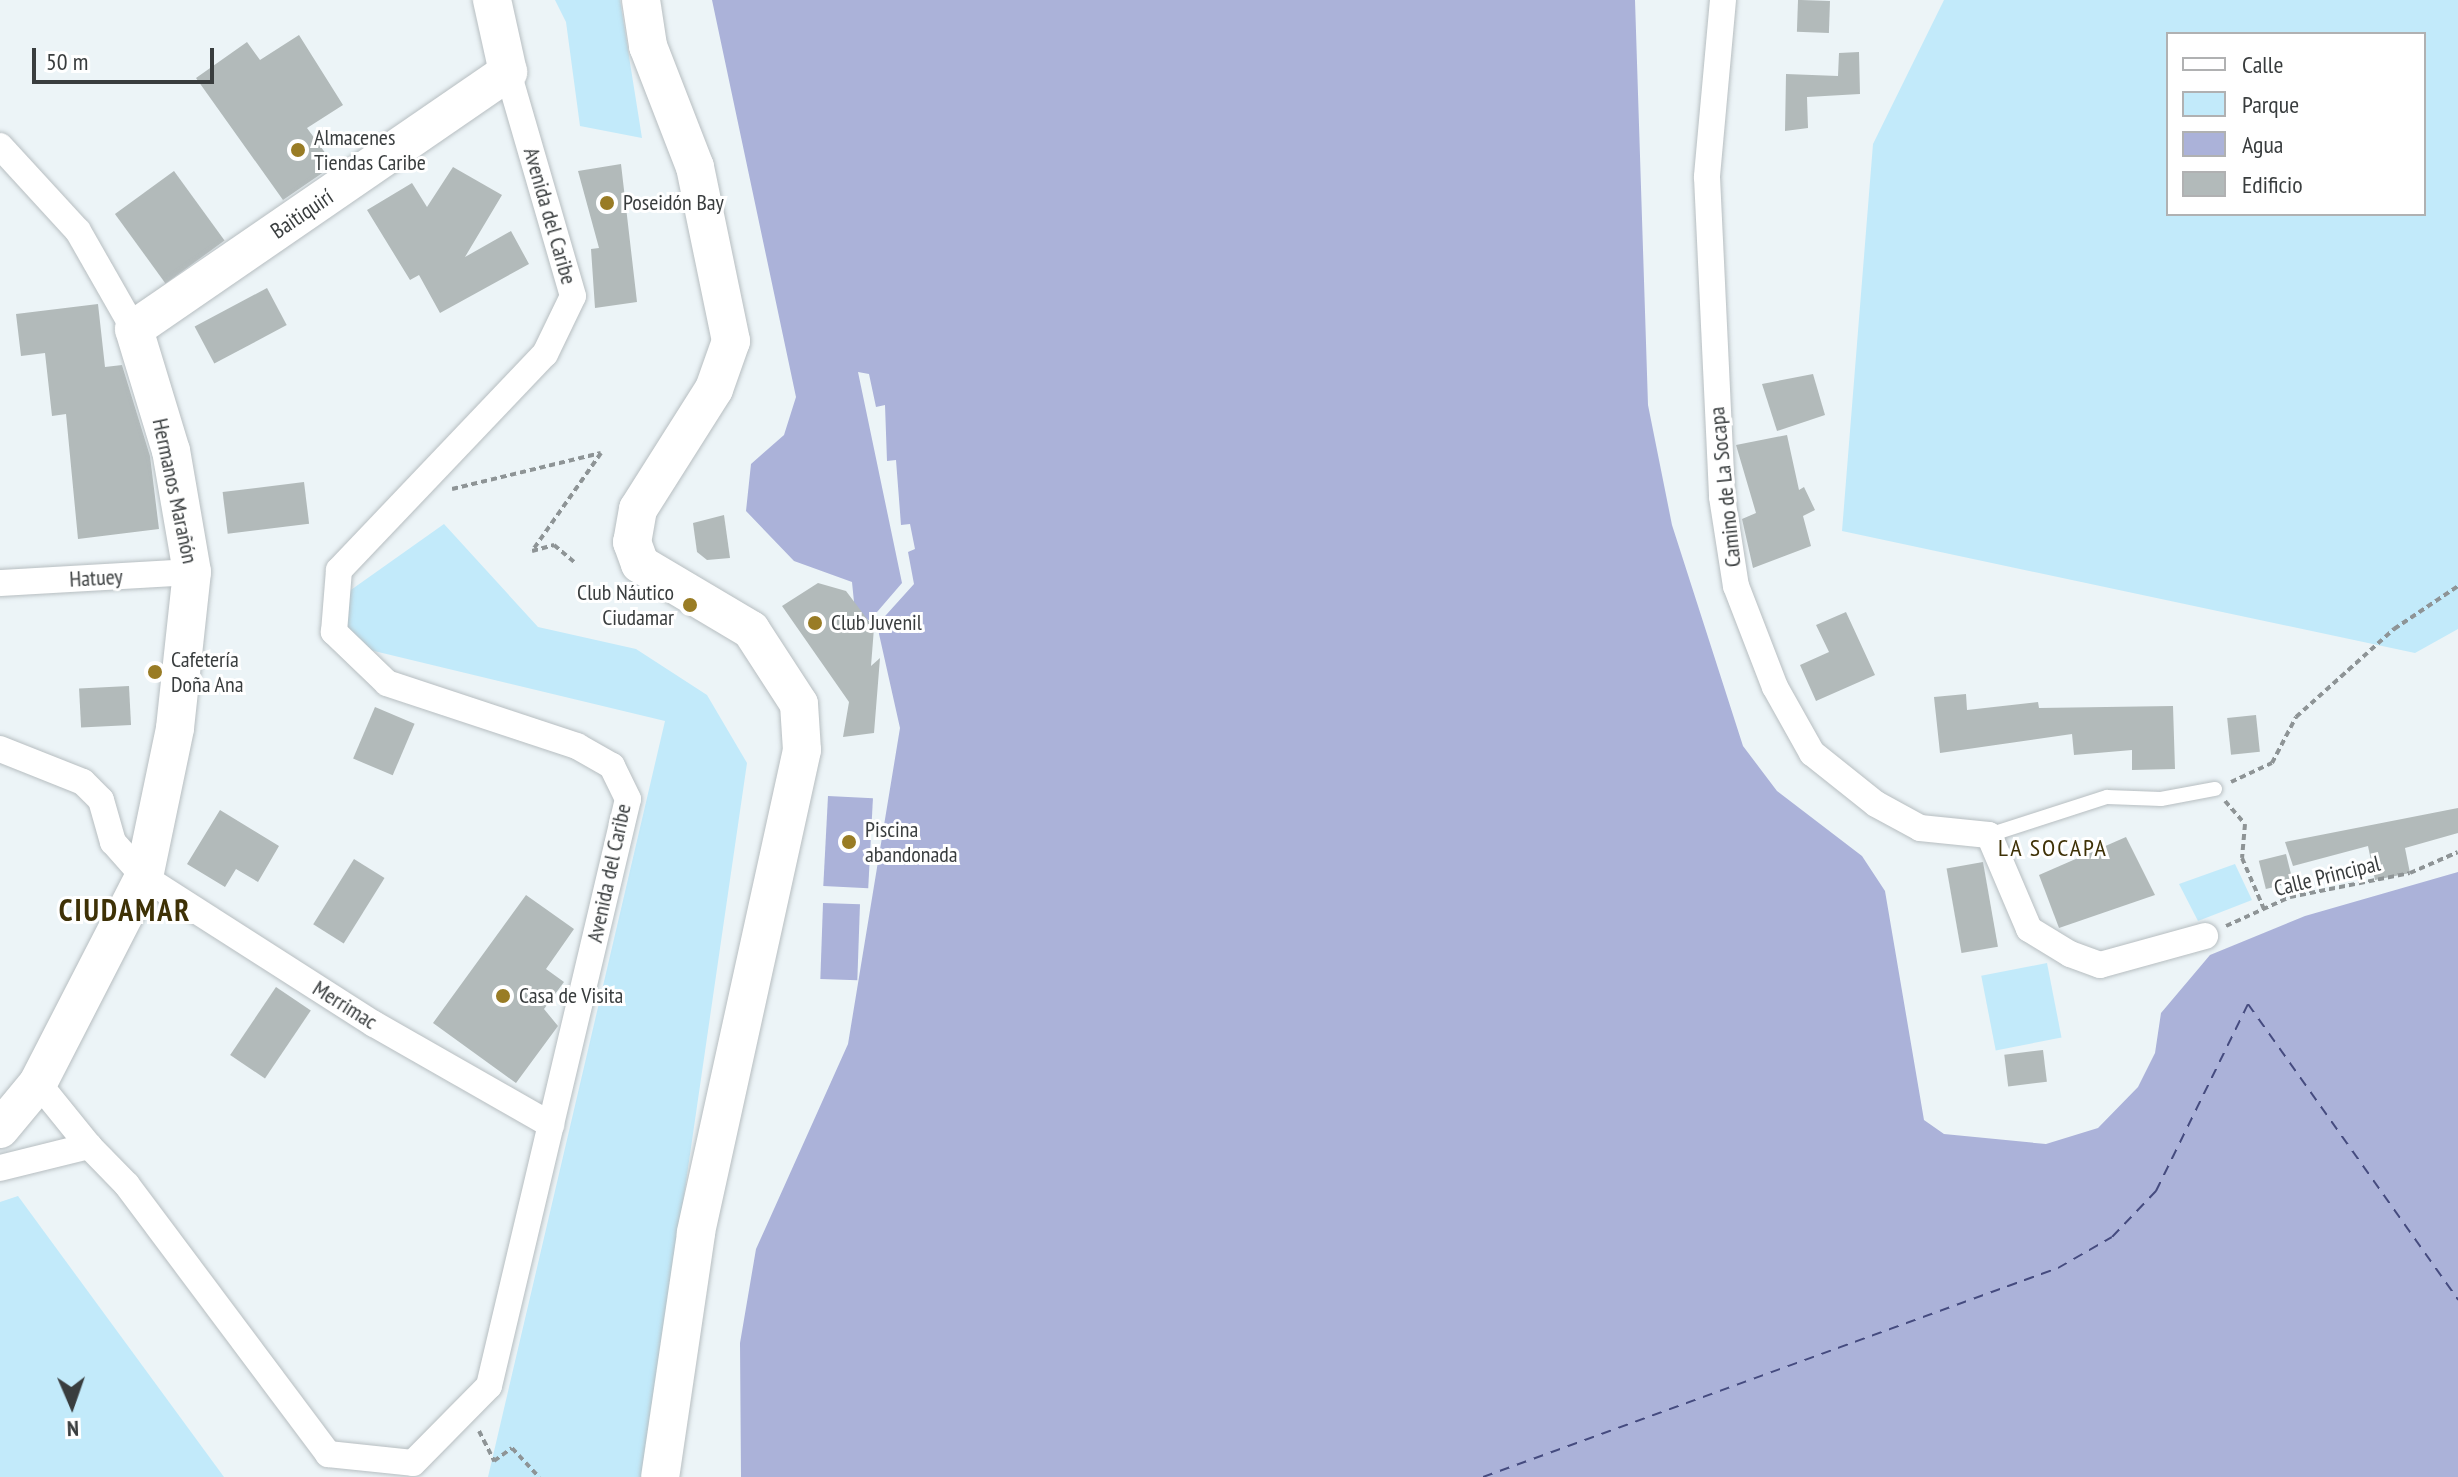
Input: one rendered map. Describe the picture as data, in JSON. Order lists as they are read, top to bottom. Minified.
{"streets":{"main road":["Baitiquirí","Avenida del Caribe","Hermanos Marañón"],"street":["Camino de La Socapa","Hatuey","Merrimac"],"path":["Calle Principal"]},"crossings":[["Baitiquirí","Avenida del Caribe"],["Baitiquirí","Hermanos Marañón"],["Avenida del Caribe","Hermanos Marañón"],["Avenida del Caribe","Merrimac"],["Hermanos Marañón","Hatuey"],["Hermanos Marañón","Merrimac"]],"districts":["LA SOCAPA","CIUDAMAR"],"places":["Almacenes Tiendas Caribe","Poseidón Bay","Club Náutico Ciudamar","Club Juvenil","Cafetería Doña Ana","Piscina abandonada","Casa de Visita"],"legend":["Calle","Parque","Agua","Edificio"],"scale_bar":"50 m","north":"bottom"}
